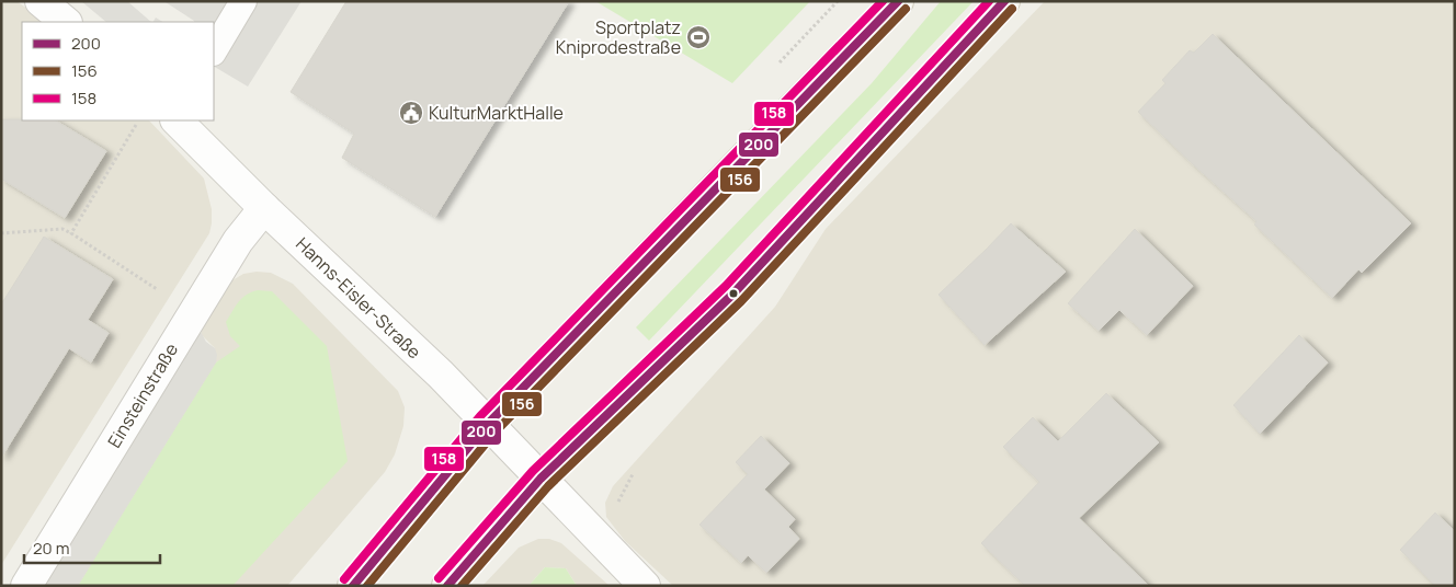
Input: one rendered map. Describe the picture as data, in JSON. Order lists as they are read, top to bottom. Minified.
{"streets":{"street":["Hanns-Eisler-Straße","Einsteinstraße"]},"crossings":[["Hanns-Eisler-Straße","Einsteinstraße"]],"places":{"sports":["Sportplatz Kniprodestraße"],"public building":["KulturMarktHalle"]},"lines":["transit line 200","transit line 158","transit line 156"],"legend":["200","156","158"],"scale_bar":"20 m"}
